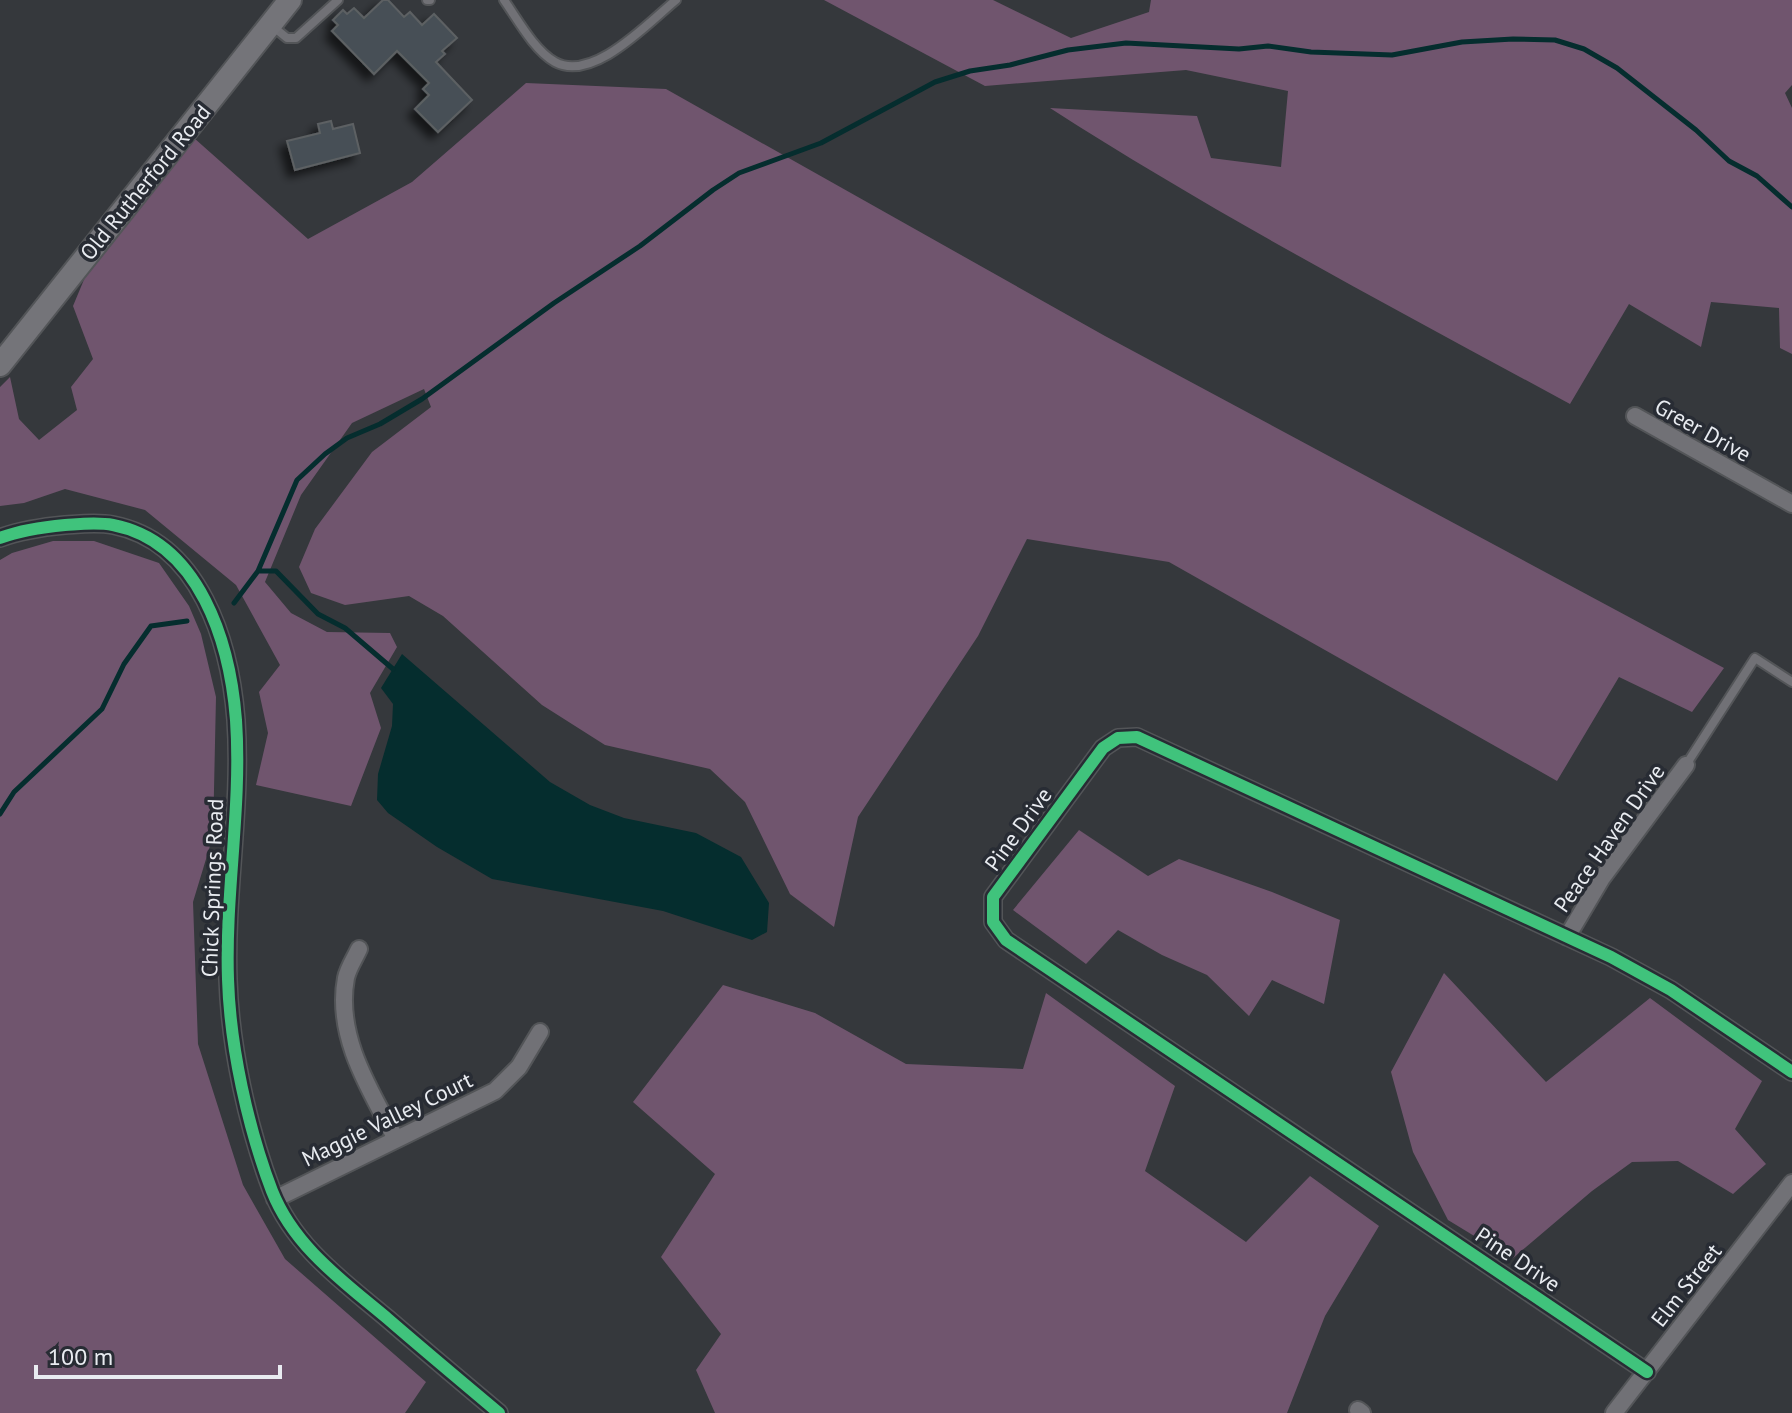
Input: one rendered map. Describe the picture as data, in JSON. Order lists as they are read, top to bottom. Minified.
{"streets":{"street":["Old Rutherford Road","Greer Drive","Pine Drive","Peace Haven Drive","Chick Springs Road","Maggie Valley Court","Elm Street"]},"crossings":[["Pine Drive","Peace Haven Drive"],["Pine Drive","Elm Street"],["Chick Springs Road","Maggie Valley Court"]],"scale_bar":"100 m"}
